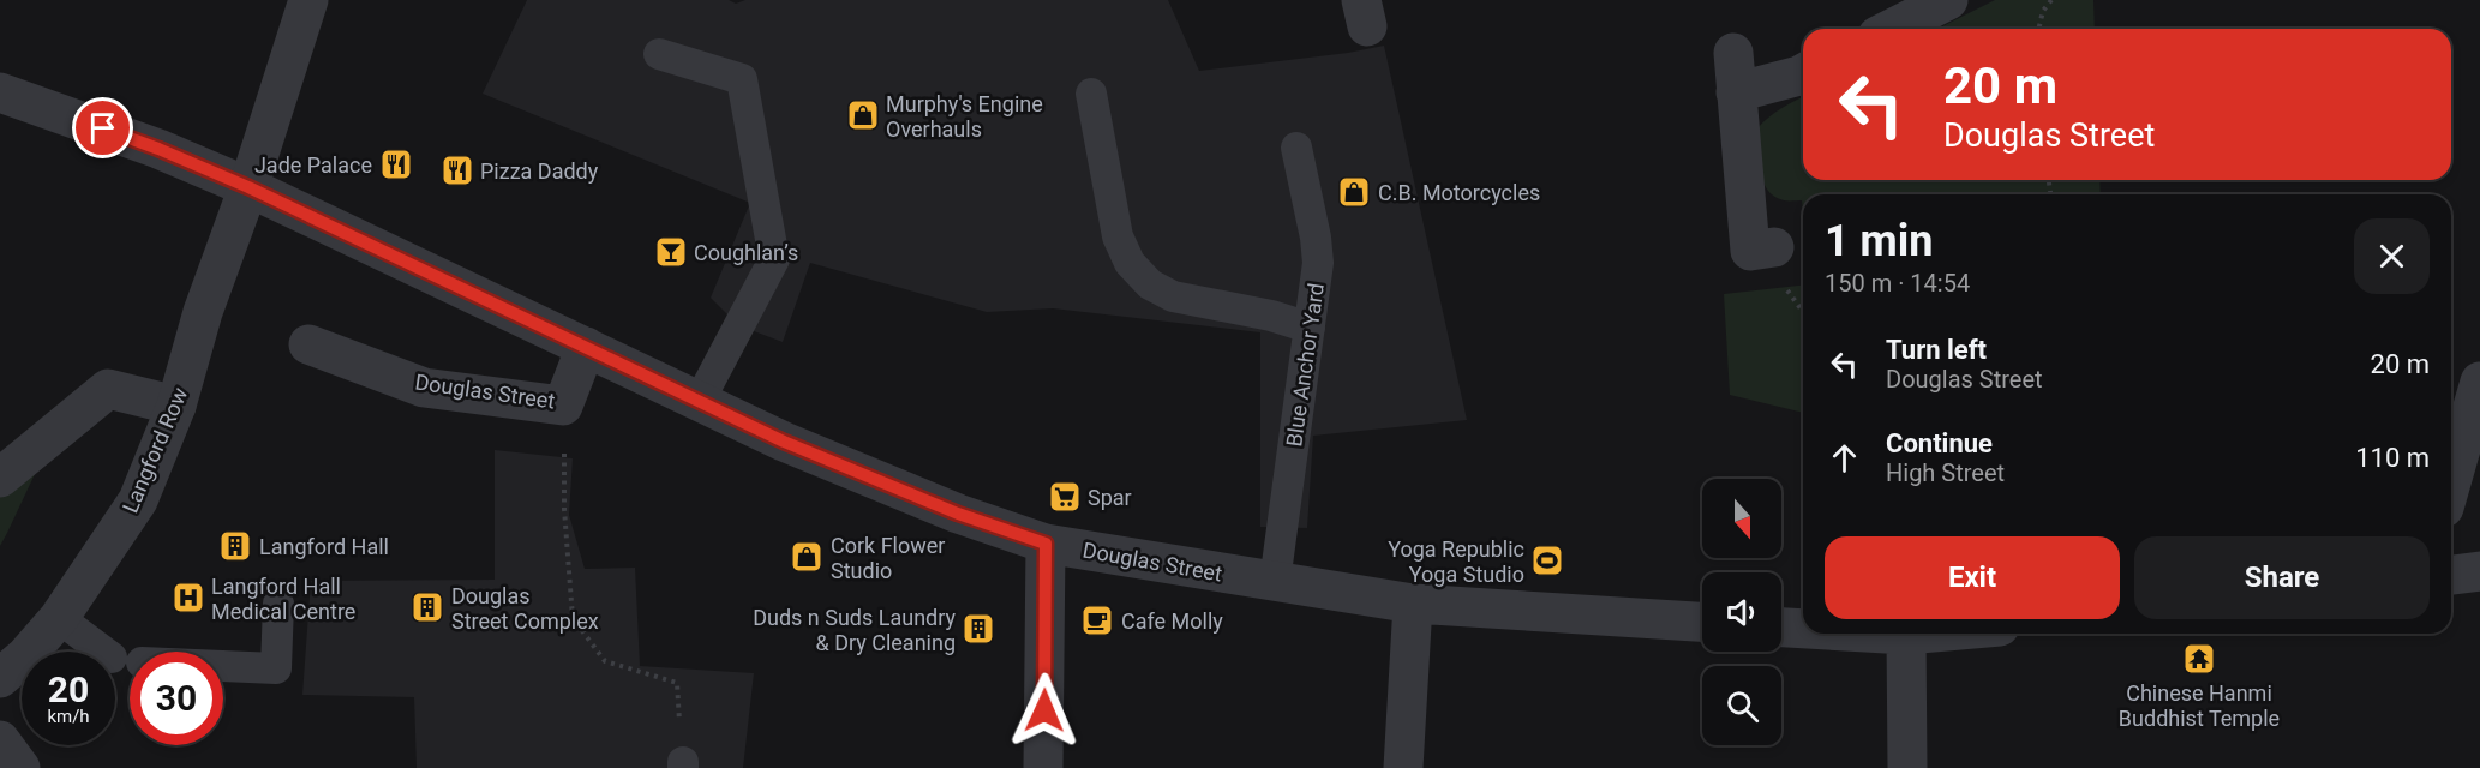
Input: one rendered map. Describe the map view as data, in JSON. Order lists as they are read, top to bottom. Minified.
{"streets":{"street":["Douglas Street","Langford Row"],"lane":["Blue Anchor Yard"]},"crossings":[["Blue Anchor Yard","Douglas Street"],["Douglas Street","Langford Row"]],"places":{"shop":["Murphy's Engine Overhauls","C.B. Motorcycles","Cork Flower Studio"],"restaurant":["Jade Palace","Pizza Daddy"],"bar":["Coughlan’s"],"supermarket":["Spar"],"building":["Langford Hall","Douglas Street Complex","Duds n Suds Laundry & Dry Cleaning"],"sports":["Yoga Republic Yoga Studio"],"hospital":["Langford Hall Medical Centre"],"cafe":["Cafe Molly"],"temple":["Chinese Hanmi Buddhist Temple"]},"north":"bottom","page":{"turn":["20 m","Douglas Street"],"heading":["1 min","150 m · 14:54"],"list":[{"name":"Turn left","note":"Douglas Street","value":"20 m"},{"name":"Continue","note":"High Street","value":"110 m"}],"buttons":["Exit","Share"],"speed":"20 km/h","limit":"30"}}
